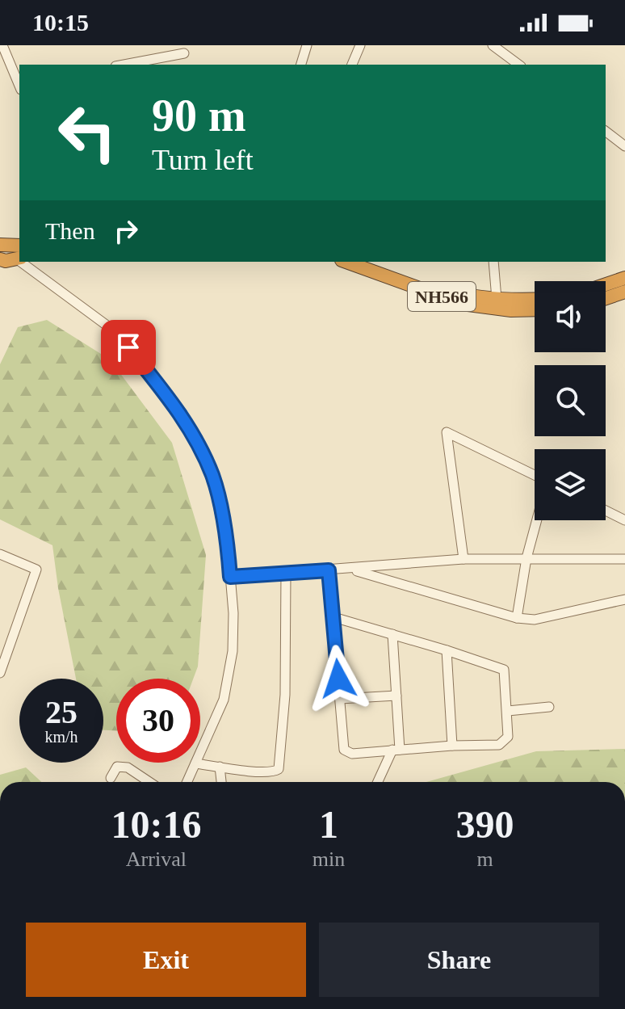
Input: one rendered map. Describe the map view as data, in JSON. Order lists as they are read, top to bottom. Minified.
{"streets":{"highway":["NH566"]},"page":{"status":"10:15","turn":["90 m","Turn left"],"then":"Then","speed":"25 km/h","limit":"30","eta":["10:16","Arrival","1","min","390","m"],"buttons":["Exit","Share"]}}
